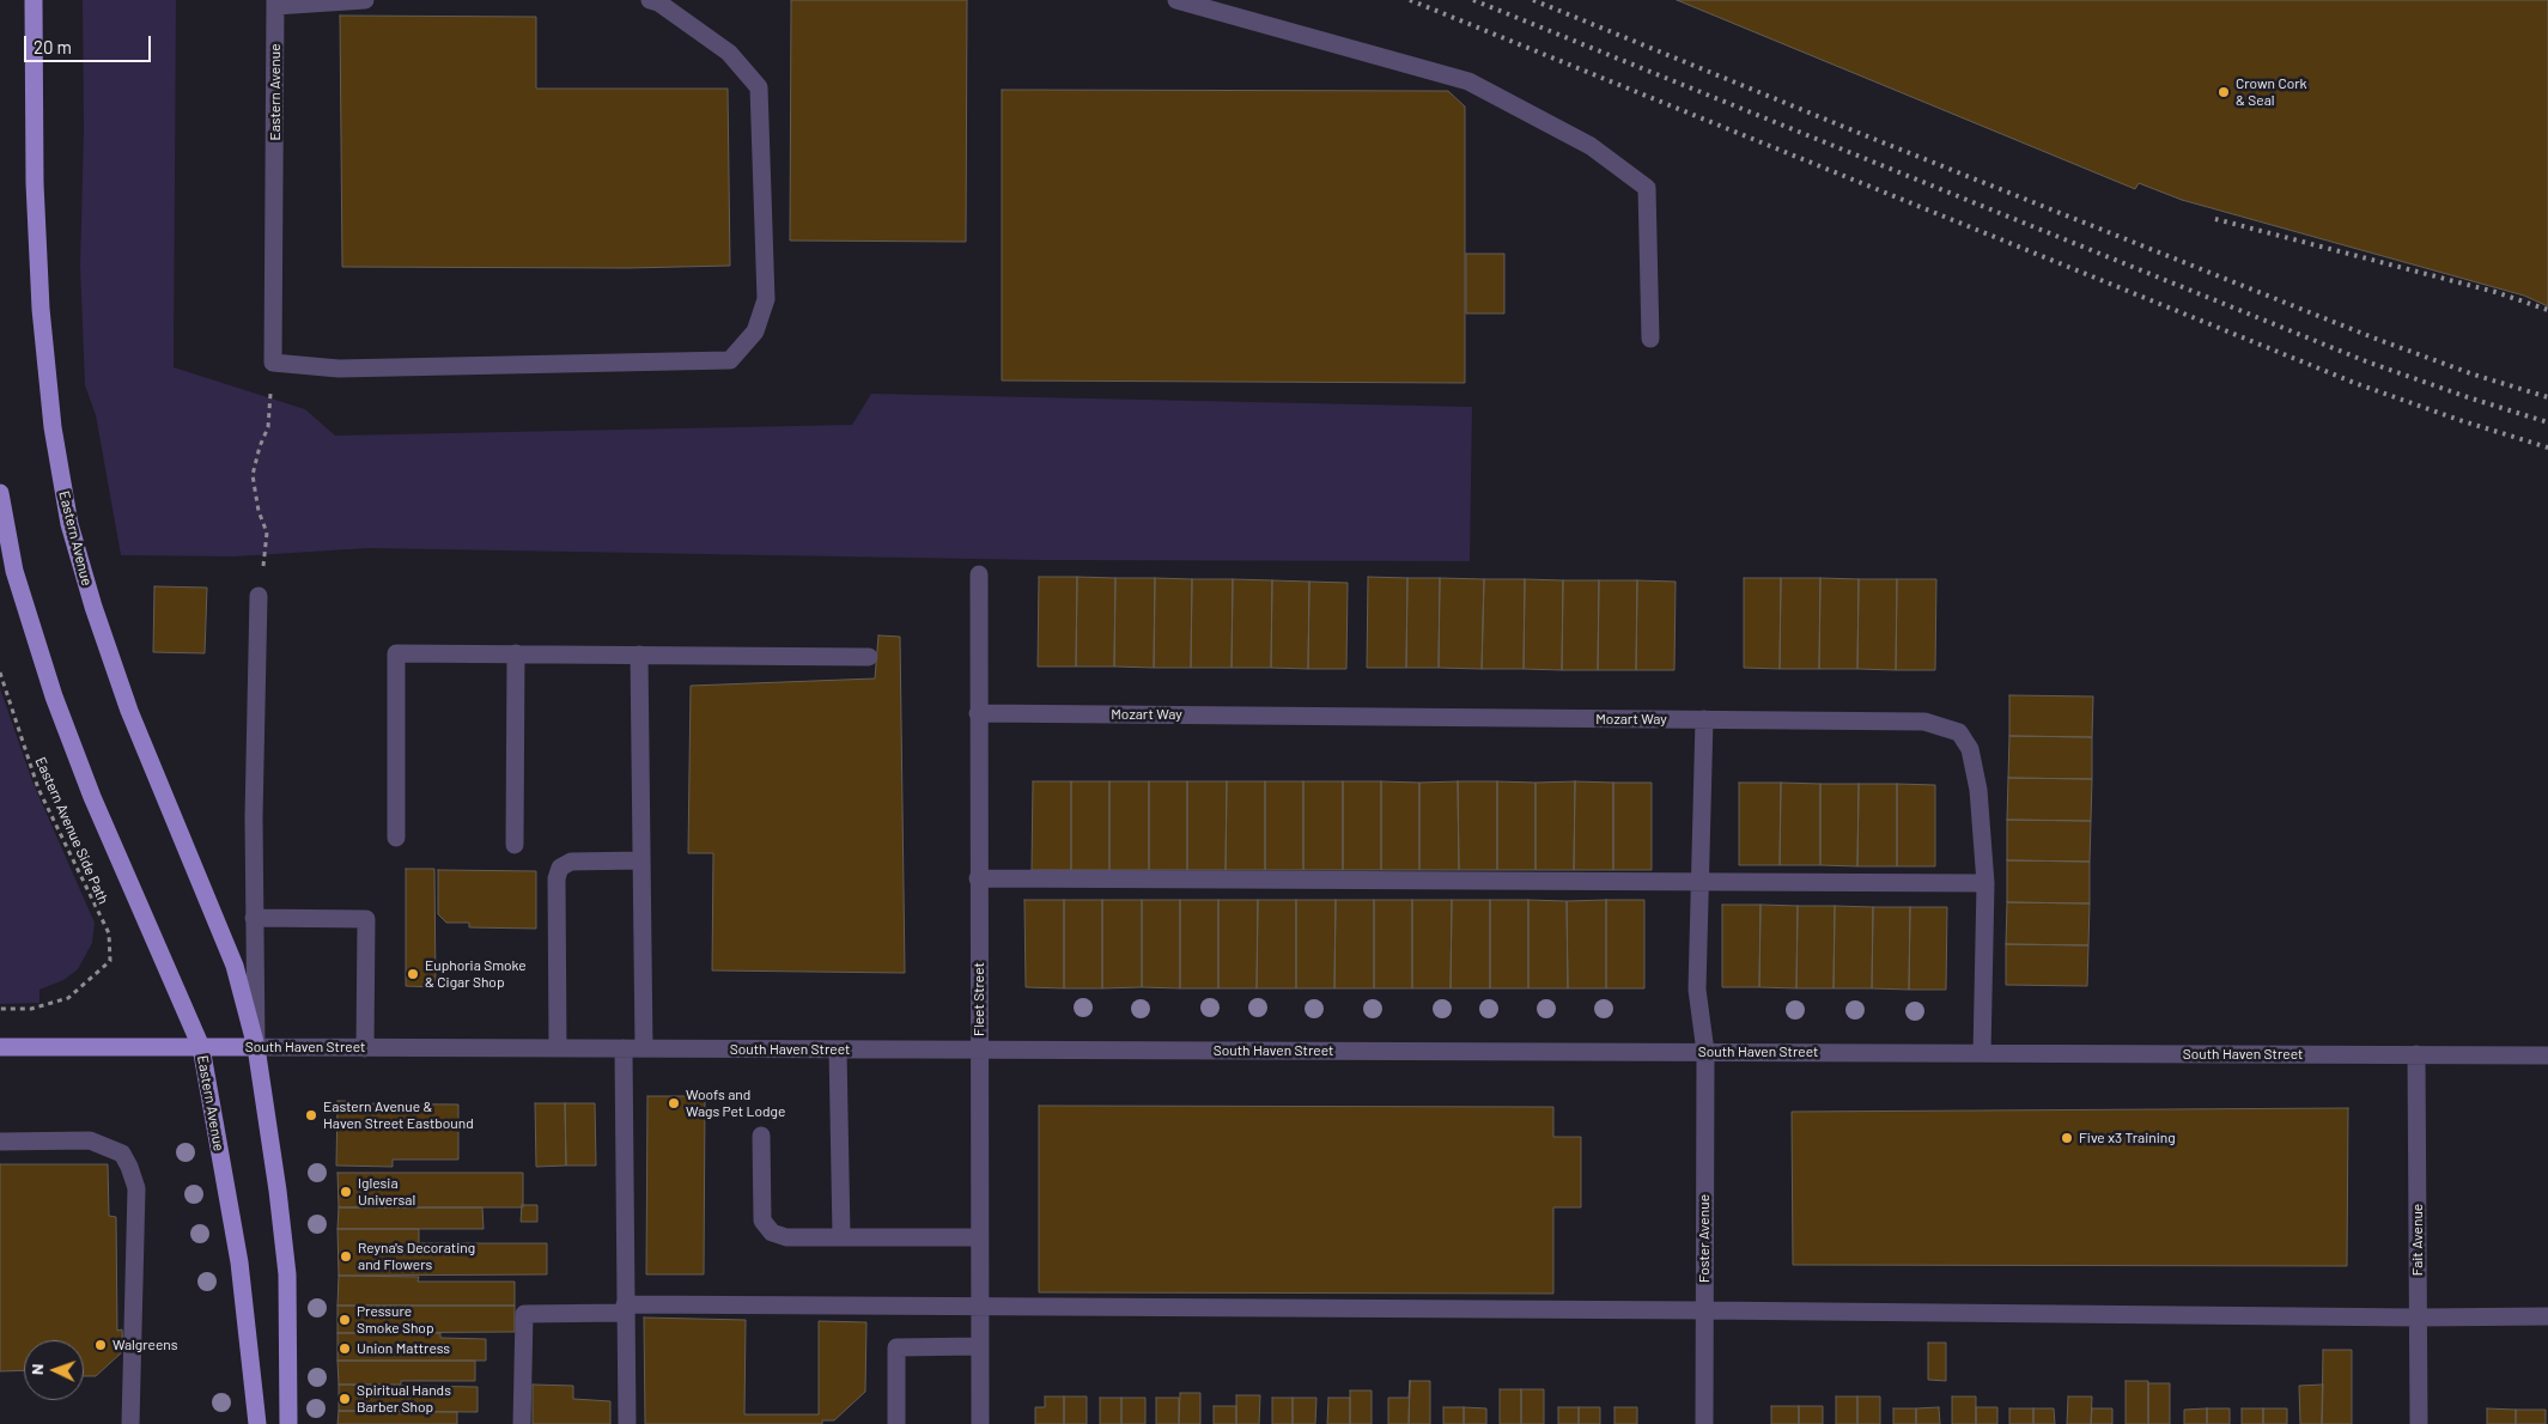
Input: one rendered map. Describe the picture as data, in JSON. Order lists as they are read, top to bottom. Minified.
{"streets":{"main road":["Eastern Avenue","South Haven Street"],"street":["Mozart Way","Fleet Street","Foster Avenue","Fait Avenue"],"path":["Eastern Avenue Side Path"]},"crossings":[["Eastern Avenue","South Haven Street"],["Mozart Way","Fleet Street"],["Mozart Way","South Haven Street"],["Mozart Way","Foster Avenue"],["Fleet Street","South Haven Street"],["South Haven Street","Foster Avenue"],["South Haven Street","Fait Avenue"]],"places":["Crown Cork & Seal","Euphoria Smoke & Cigar Shop","Woofs and Wags Pet Lodge","Eastern Avenue & Haven Street Eastbound","Five x3 Training","Iglesia Universal","Reyna's Decorating and Flowers","Pressure Smoke Shop","Walgreens","Union Mattress","Spiritual Hands Barber Shop"],"scale_bar":"20 m","north":"left"}
